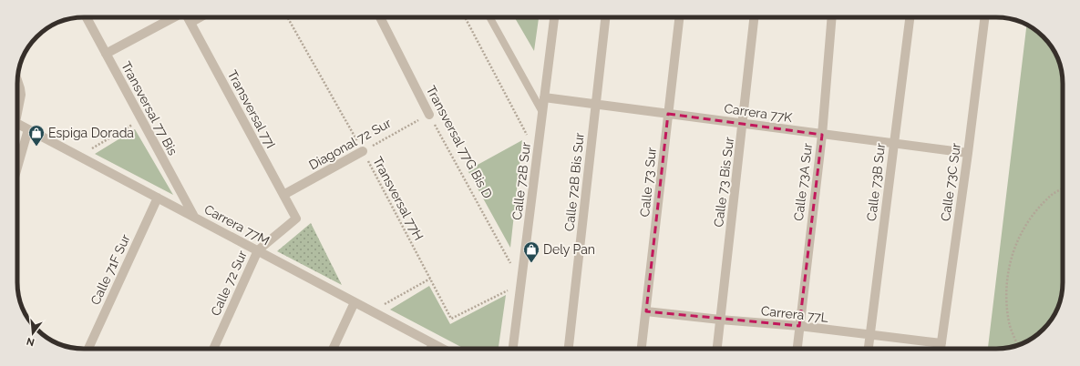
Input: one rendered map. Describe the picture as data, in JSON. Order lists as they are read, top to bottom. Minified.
{"streets":{"street":["Transversal 77 Bis","Transversal 77I","Carrera 77K","Transversal 77G Bis D","Diagonal 72 Sur","Calle 72B Sur","Calle 72B Bis Sur","Calle 73 Sur","Calle 73 Bis Sur","Calle 73A Sur","Calle 73B Sur","Calle 73C Sur","Carrera 77M","Calle 71F Sur","Calle 72 Sur","Carrera 77L"],"path":["Transversal 77H"]},"crossings":[["Transversal 77 Bis","Carrera 77M"],["Transversal 77I","Diagonal 72 Sur"],["Transversal 77I","Calle 72 Sur"],["Carrera 77K","Calle 72B Sur"],["Carrera 77K","Calle 72B Bis Sur"],["Carrera 77K","Calle 73 Sur"],["Carrera 77K","Calle 73 Bis Sur"],["Carrera 77K","Calle 73A Sur"],["Carrera 77K","Calle 73B Sur"],["Carrera 77K","Calle 73C Sur"],["Transversal 77G Bis D","Diagonal 72 Sur"],["Diagonal 72 Sur","Transversal 77H"],["Calle 72B Sur","Transversal 77H"],["Calle 73 Sur","Carrera 77L"],["Calle 73 Bis Sur","Carrera 77L"],["Calle 73A Sur","Carrera 77L"],["Calle 73B Sur","Carrera 77L"],["Calle 73C Sur","Carrera 77L"],["Carrera 77M","Calle 71F Sur"],["Carrera 77M","Calle 72 Sur"]],"places":{"shop":["Espiga Dorada","Dely Pan"]},"north":"bottom"}
